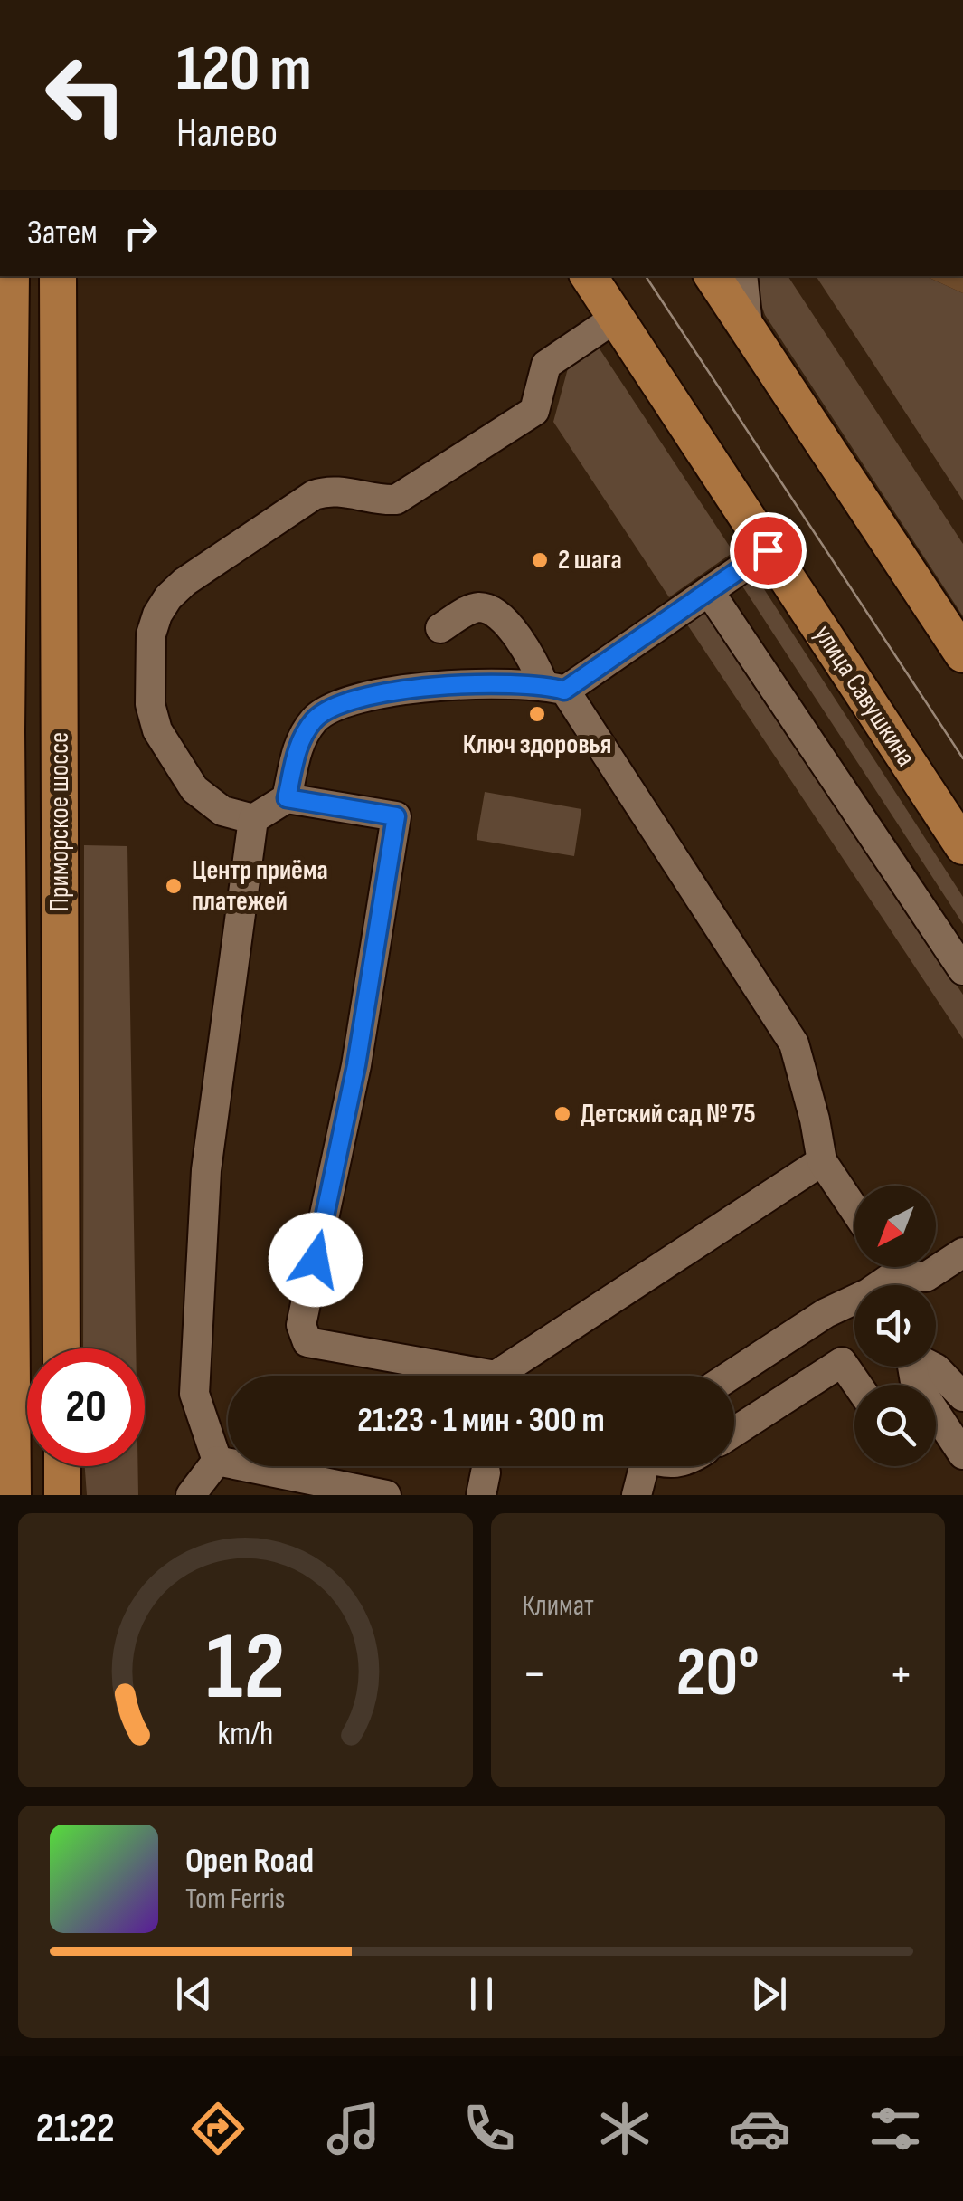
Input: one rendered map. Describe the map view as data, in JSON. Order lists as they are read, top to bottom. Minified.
{"streets":{"main road":["улица Савушкина","Приморское шоссе"]},"places":["2 шага","Ключ здоровья","Центр приёма платежей","Детский сад № 75"],"north":"bottom left","page":{"turn":["120 m","Налево"],"then":"Затем","limit":"20","trip":"21:23 · 1 мин · 300 m","tile":"Климат","heat":["−","20°","+"],"song":["Open Road","Tom Ferris"],"tabs":"21:22","gauge":["12","km/h"]}}
